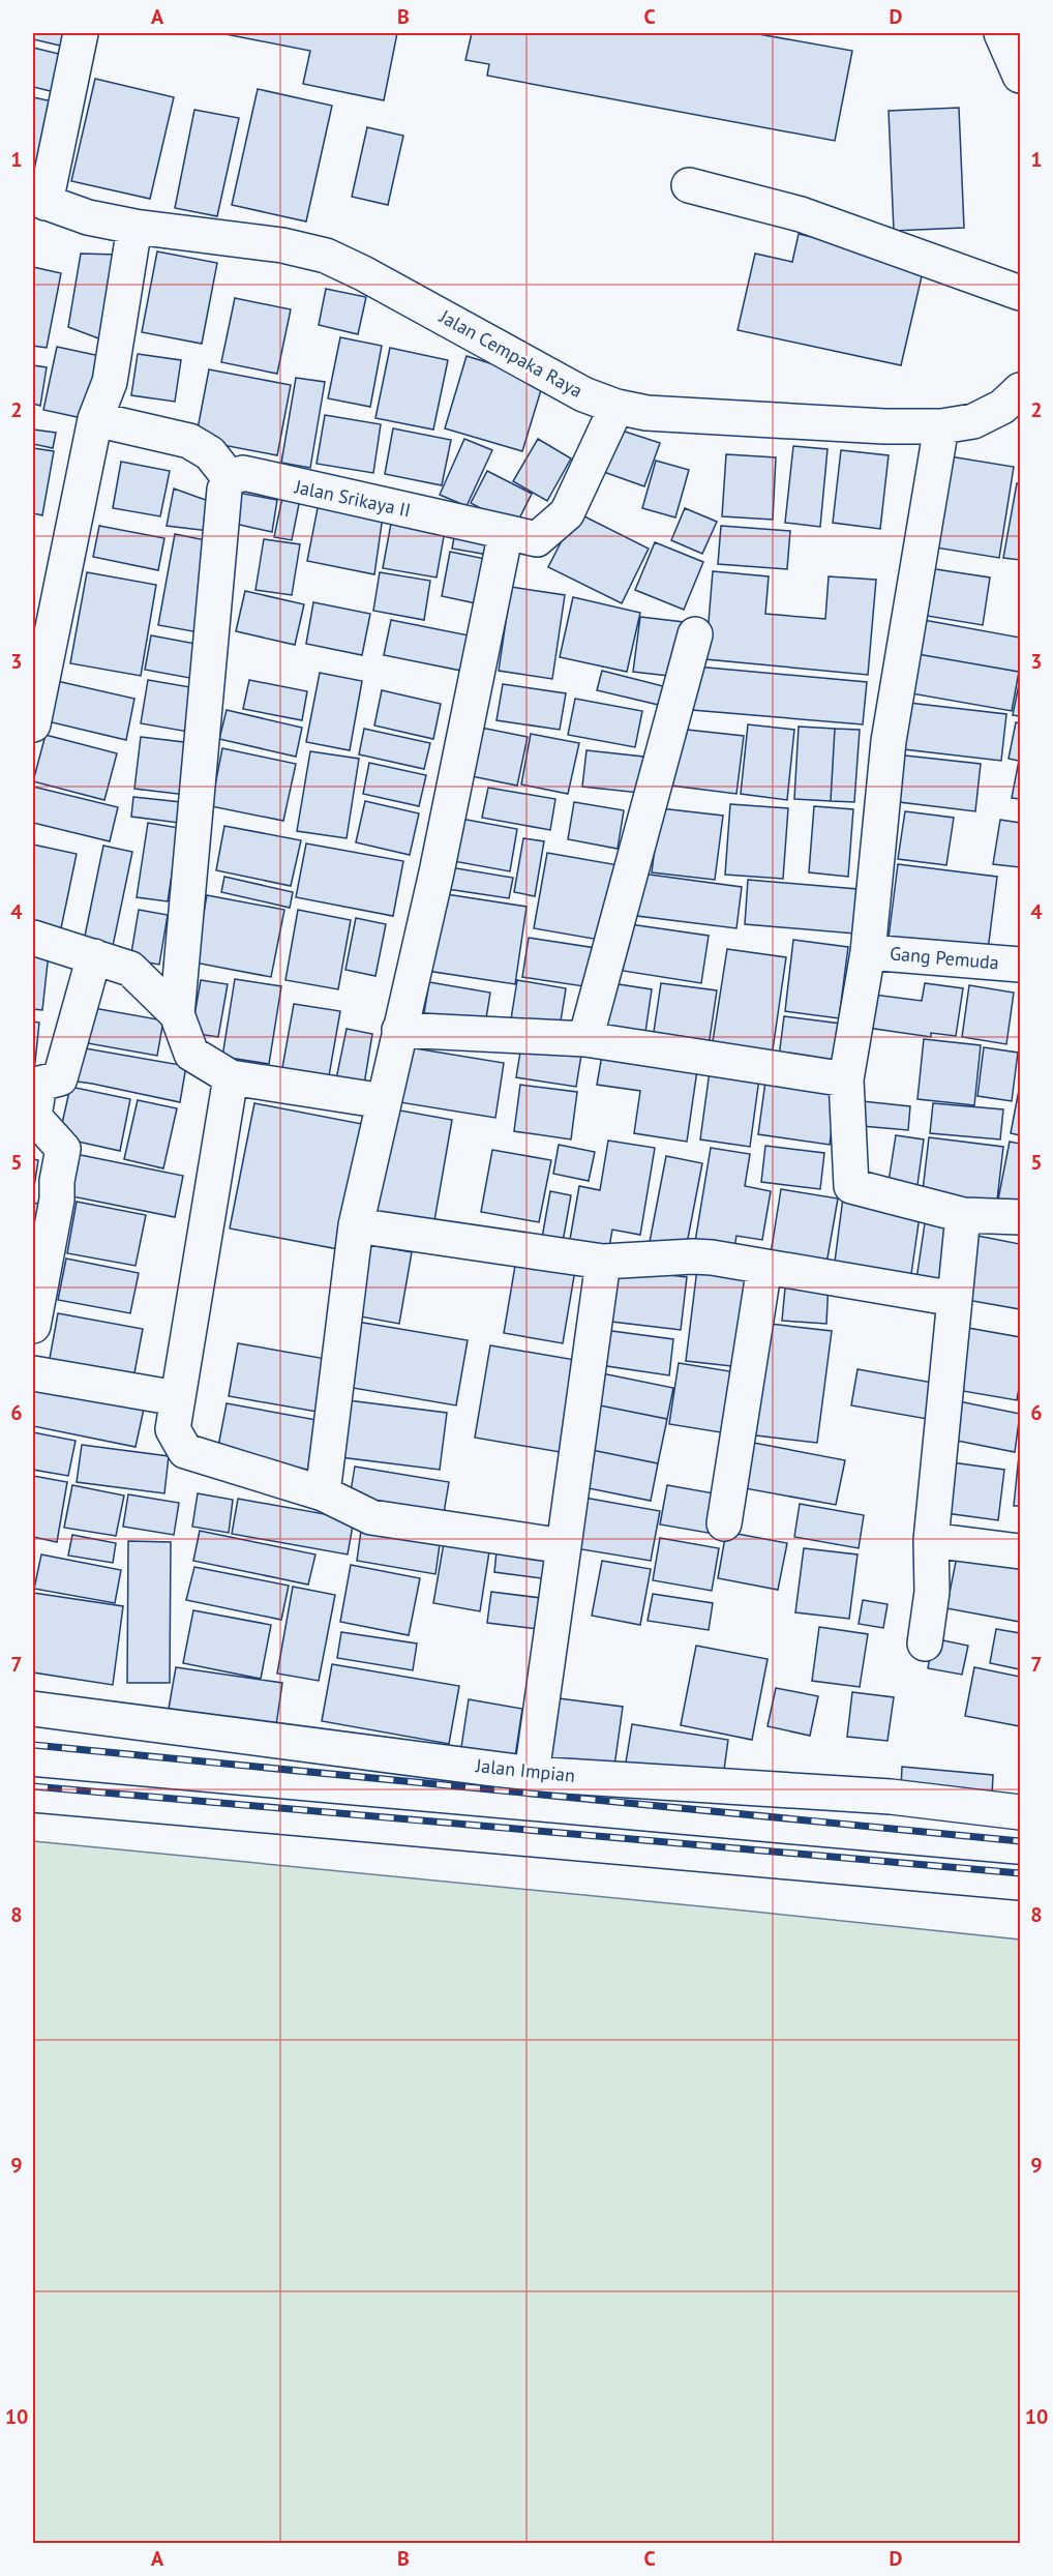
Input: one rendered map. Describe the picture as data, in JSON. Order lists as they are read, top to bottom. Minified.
{"streets":{"street":["Jalan Cempaka Raya","Jalan Srikaya II","Gang Pemuda","Jalan Impian"]},"crossings":[["Jalan Cempaka Raya","Jalan Srikaya II"]],"grid":{"columns":["A","B","C","D"],"rows":["1","2","3","4","5","6","7","8","9","10"]}}
